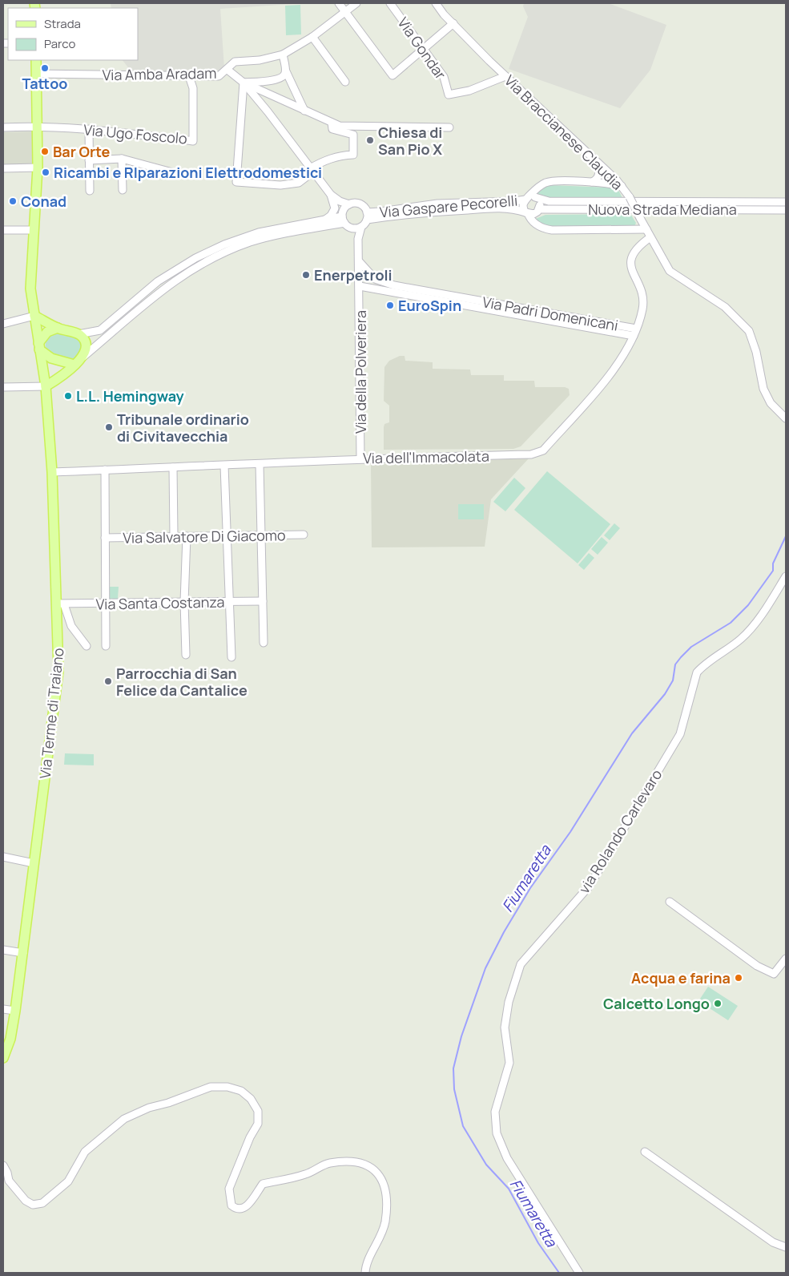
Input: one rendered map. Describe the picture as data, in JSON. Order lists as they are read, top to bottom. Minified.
{"streets":{"main road":["Via Terme di Traiano"],"street":["Via Gondar","Via Amba Aradam","Via Braccianese Claudia","Via Ugo Foscolo","Via Gaspare Pecorelli","Nuova Strada Mediana","Via Padri Domenicani","Via della Polveriera","Via dell'Immacolata","Via Salvatore Di Giacomo","Via Santa Costanza","via Rolando Carlevaro"]},"crossings":[["Via Gondar","Via Braccianese Claudia"],["Via Amba Aradam","Via Ugo Foscolo"],["Via Braccianese Claudia","Via dell'Immacolata"],["Via Gaspare Pecorelli","Nuova Strada Mediana"],["Via Gaspare Pecorelli","Via della Polveriera"],["Via Padri Domenicani","Via della Polveriera"],["Via Padri Domenicani","Via dell'Immacolata"],["Via della Polveriera","Via dell'Immacolata"],["Via dell'Immacolata","Via Terme di Traiano"],["Via Santa Costanza","Via Terme di Traiano"]],"water":["Fiumaretta"],"places":["Tattoo","Chiesa di San Pio X","Bar Orte","Ricambi e RIparazioni Elettrodomestici","Conad","Enerpetroli","EuroSpin","L.L. Hemingway","Tribunale ordinario di Civitavecchia","Parrocchia di San Felice da Cantalice","Acqua e farina","Calcetto Longo"],"legend":["Strada","Parco"]}
